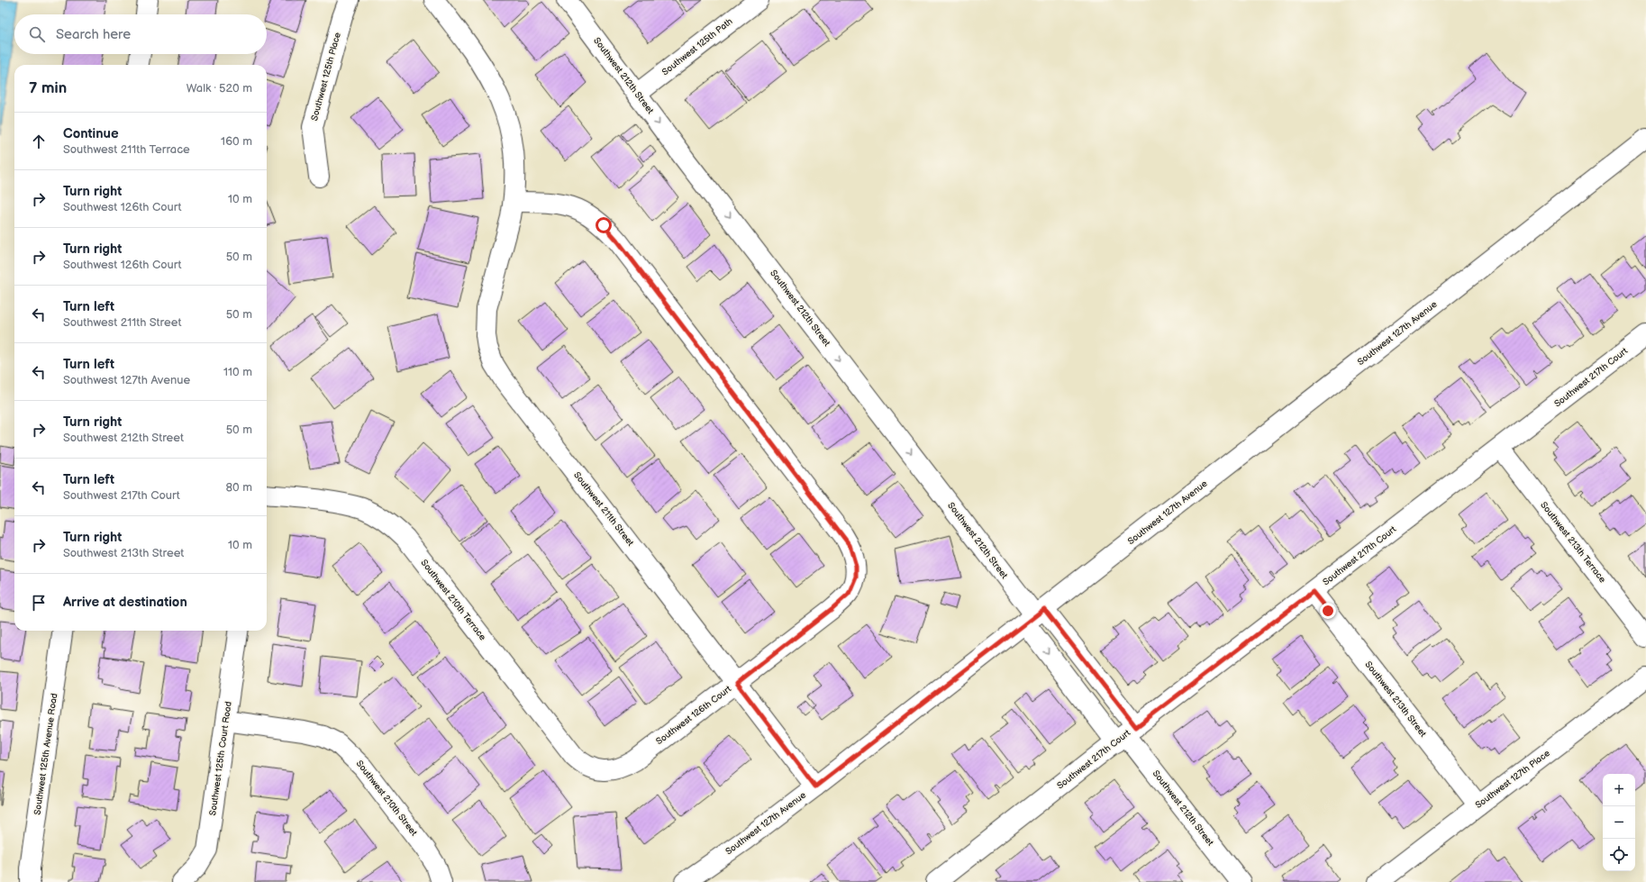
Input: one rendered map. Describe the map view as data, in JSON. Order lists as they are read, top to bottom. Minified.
{"streets":{"street":["Southwest 125th Path","Southwest 212th Street","Southwest 125th Place","Southwest 127th Avenue","Southwest 217th Court","Southwest 211th Street","Southwest 213th Terrace","Southwest 210th Terrace","Southwest 213th Street","Southwest 126th Court","Southwest 125th Avenue Road","Southwest 125th Court Road","Southwest 127th Place","Southwest 210th Street"]},"crossings":[["Southwest 125th Path","Southwest 212th Street"],["Southwest 212th Street","Southwest 127th Avenue"],["Southwest 212th Street","Southwest 217th Court"],["Southwest 127th Avenue","Southwest 211th Street"],["Southwest 217th Court","Southwest 213th Terrace"],["Southwest 217th Court","Southwest 213th Street"],["Southwest 211th Street","Southwest 126th Court"],["Southwest 210th Terrace","Southwest 126th Court"],["Southwest 213th Street","Southwest 127th Place"],["Southwest 125th Court Road","Southwest 210th Street"]],"one_way":["Southwest 212th Street"],"page":{"search":"Search here","heading":["7 min","Walk · 520 m"],"list":[["Continue","Southwest 211th Terrace","160 m"],["Turn right","Southwest 126th Court","10 m"],["Turn right","Southwest 126th Court","50 m"],["Turn left","Southwest 211th Street","50 m"],["Turn left","Southwest 127th Avenue","110 m"],["Turn right","Southwest 212th Street","50 m"],["Turn left","Southwest 217th Court","80 m"],["Turn right","Southwest 213th Street","10 m"],"Arrive at destination"],"map_buttons":["+","−"]}}
